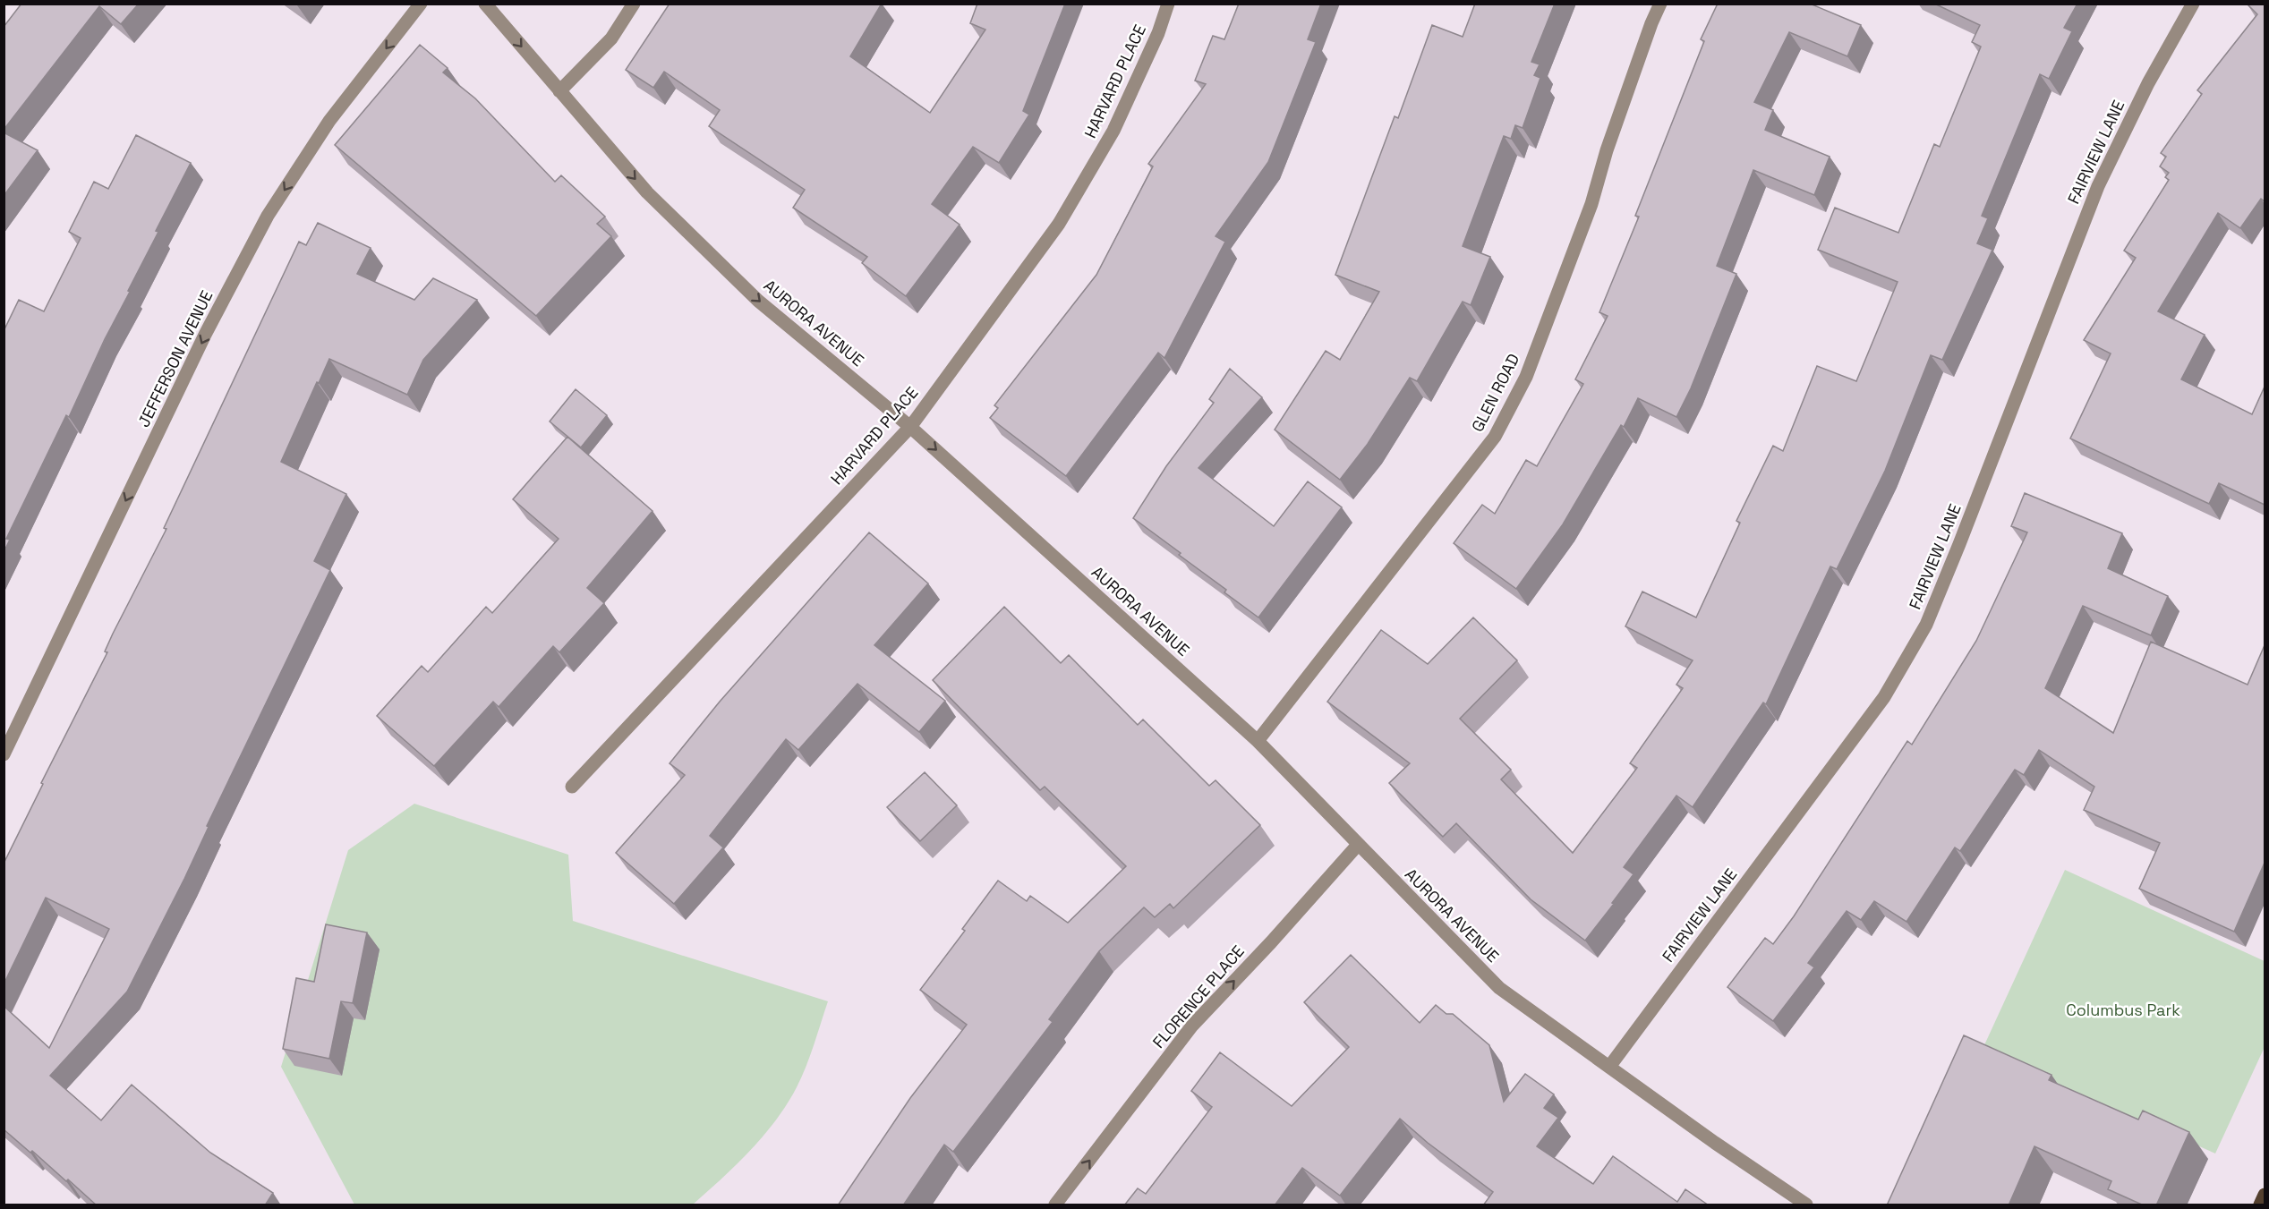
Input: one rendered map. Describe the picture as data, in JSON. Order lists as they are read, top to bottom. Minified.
{"streets":{"street":["HARVARD PLACE","FAIRVIEW LANE","AURORA AVENUE","JEFFERSON AVENUE","GLEN ROAD","FLORENCE PLACE"]},"crossings":[["HARVARD PLACE","AURORA AVENUE"],["FAIRVIEW LANE","AURORA AVENUE"],["AURORA AVENUE","GLEN ROAD"],["AURORA AVENUE","FLORENCE PLACE"]],"one_way":["AURORA AVENUE","JEFFERSON AVENUE","FLORENCE PLACE"],"parks":["Columbus Park"]}
